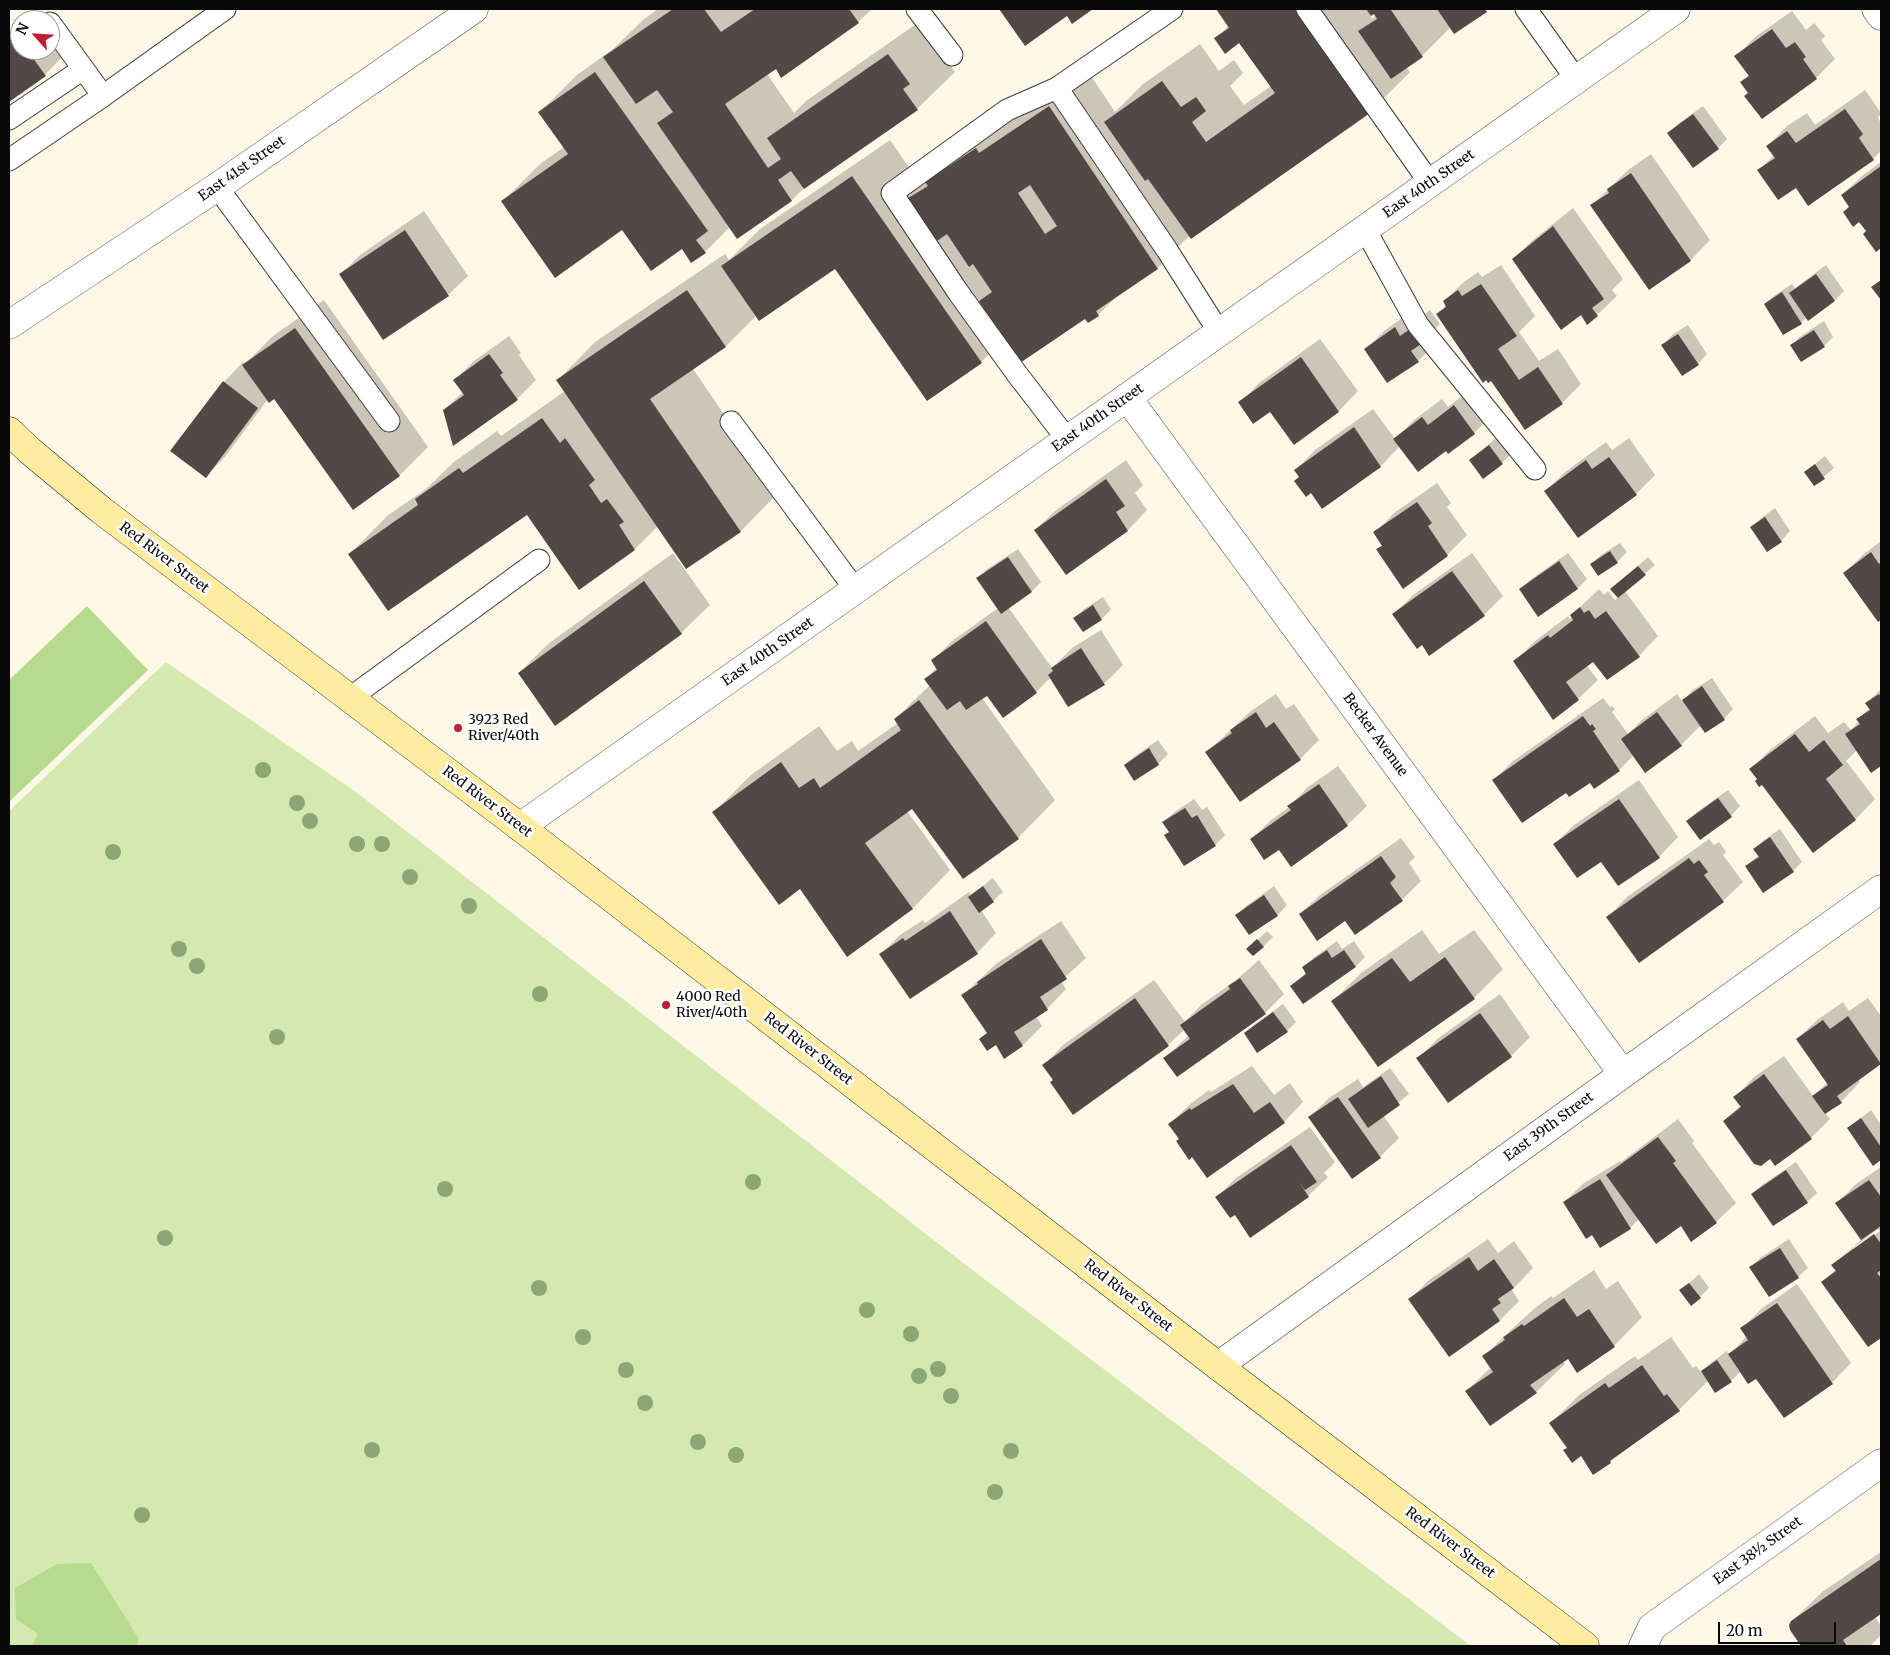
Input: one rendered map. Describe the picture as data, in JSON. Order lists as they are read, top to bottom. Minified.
{"streets":{"main road":["Red River Street"],"street":["East 41st Street","East 40th Street","Becker Avenue","East 39th Street","East 38½ Street"]},"crossings":[["East 40th Street","Red River Street"],["East 40th Street","Becker Avenue"],["Red River Street","East 39th Street"],["Becker Avenue","East 39th Street"]],"places":["3923 Red River/40th","4000 Red River/40th"],"scale_bar":"20 m","north":"top left"}
